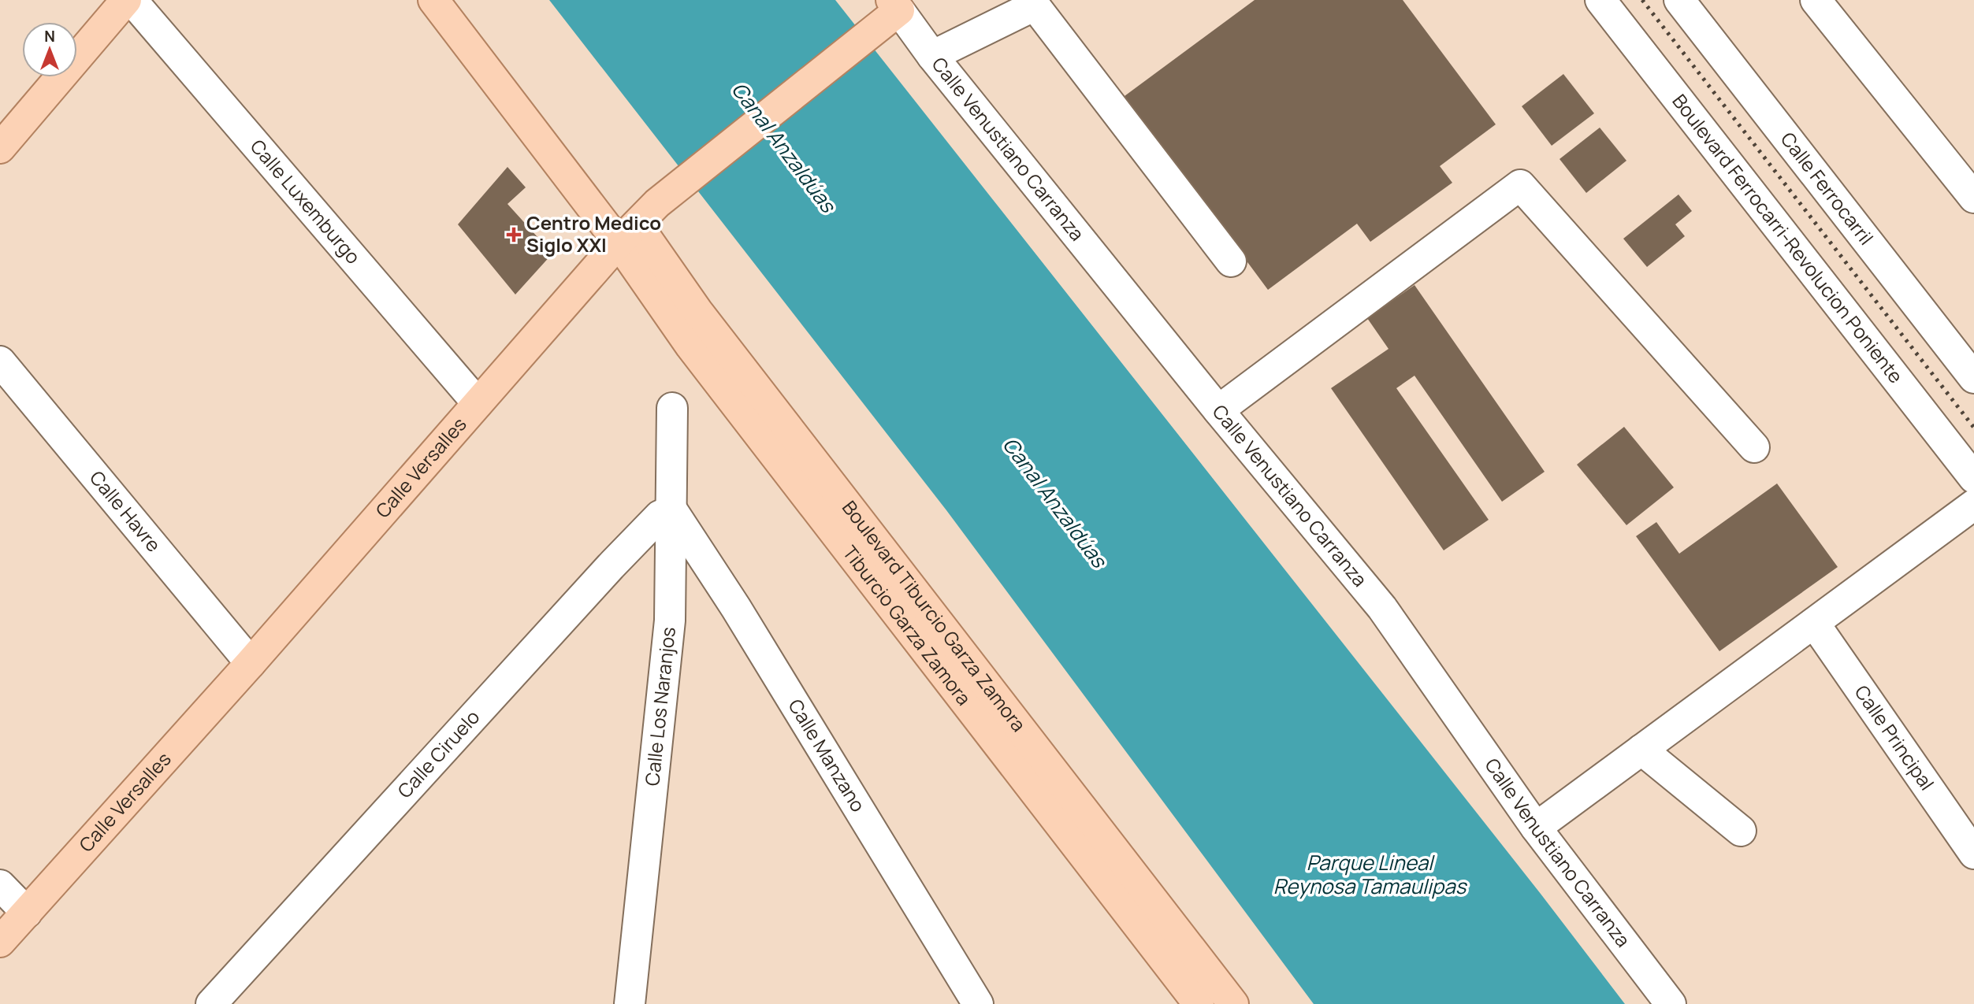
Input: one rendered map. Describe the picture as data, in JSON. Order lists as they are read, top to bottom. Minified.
{"streets":{"main road":["Calle Versalles","Boulevard Tiburcio Garza Zamora","Tiburcio Garza Zamora"],"street":["Calle Venustiano Carranza","Calle Ferrocarril","Calle Luxemburgo","Boulevard Ferrocarri-Revolucion Poniente","Calle Havre","Calle Los Naranjos","Calle Principal","Calle Ciruelo","Calle Manzano"]},"crossings":[["Calle Venustiano Carranza","Calle Versalles"],["Calle Luxemburgo","Calle Versalles"],["Calle Versalles","Calle Havre"],["Calle Versalles","Boulevard Tiburcio Garza Zamora"],["Calle Versalles","Tiburcio Garza Zamora"],["Boulevard Tiburcio Garza Zamora","Tiburcio Garza Zamora"],["Calle Los Naranjos","Calle Ciruelo"],["Calle Los Naranjos","Calle Manzano"],["Calle Ciruelo","Calle Manzano"]],"water":["Canal Anzaldúas","Parque Lineal Reynosa Tamaulipas"],"places":{"health":["Centro Medico Siglo XXI"]},"north":"top"}
